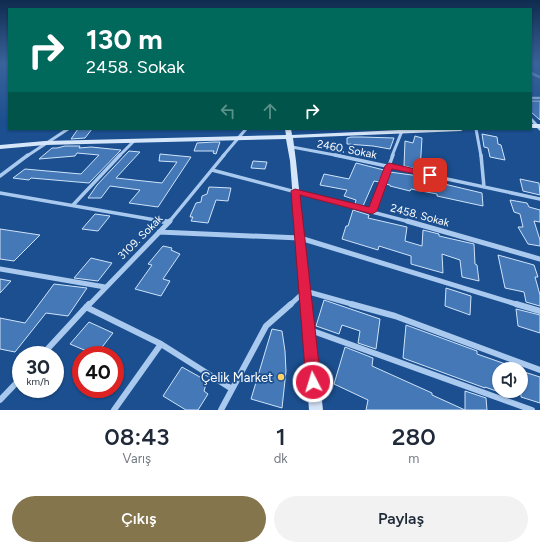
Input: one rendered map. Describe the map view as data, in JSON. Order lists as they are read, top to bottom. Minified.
{"streets":{"street":["2460. Sokak","2458. Sokak","3109. Sokak"]},"crossings":[["2458. Sokak","3109. Sokak"]],"places":["Çelik Market"],"page":{"turn":["130 m","2458. Sokak"],"speed":"30 km/h","limit":"40","eta":["08:43","Varış","1","dk","280","m"],"buttons":["Çıkış","Paylaş"]}}
